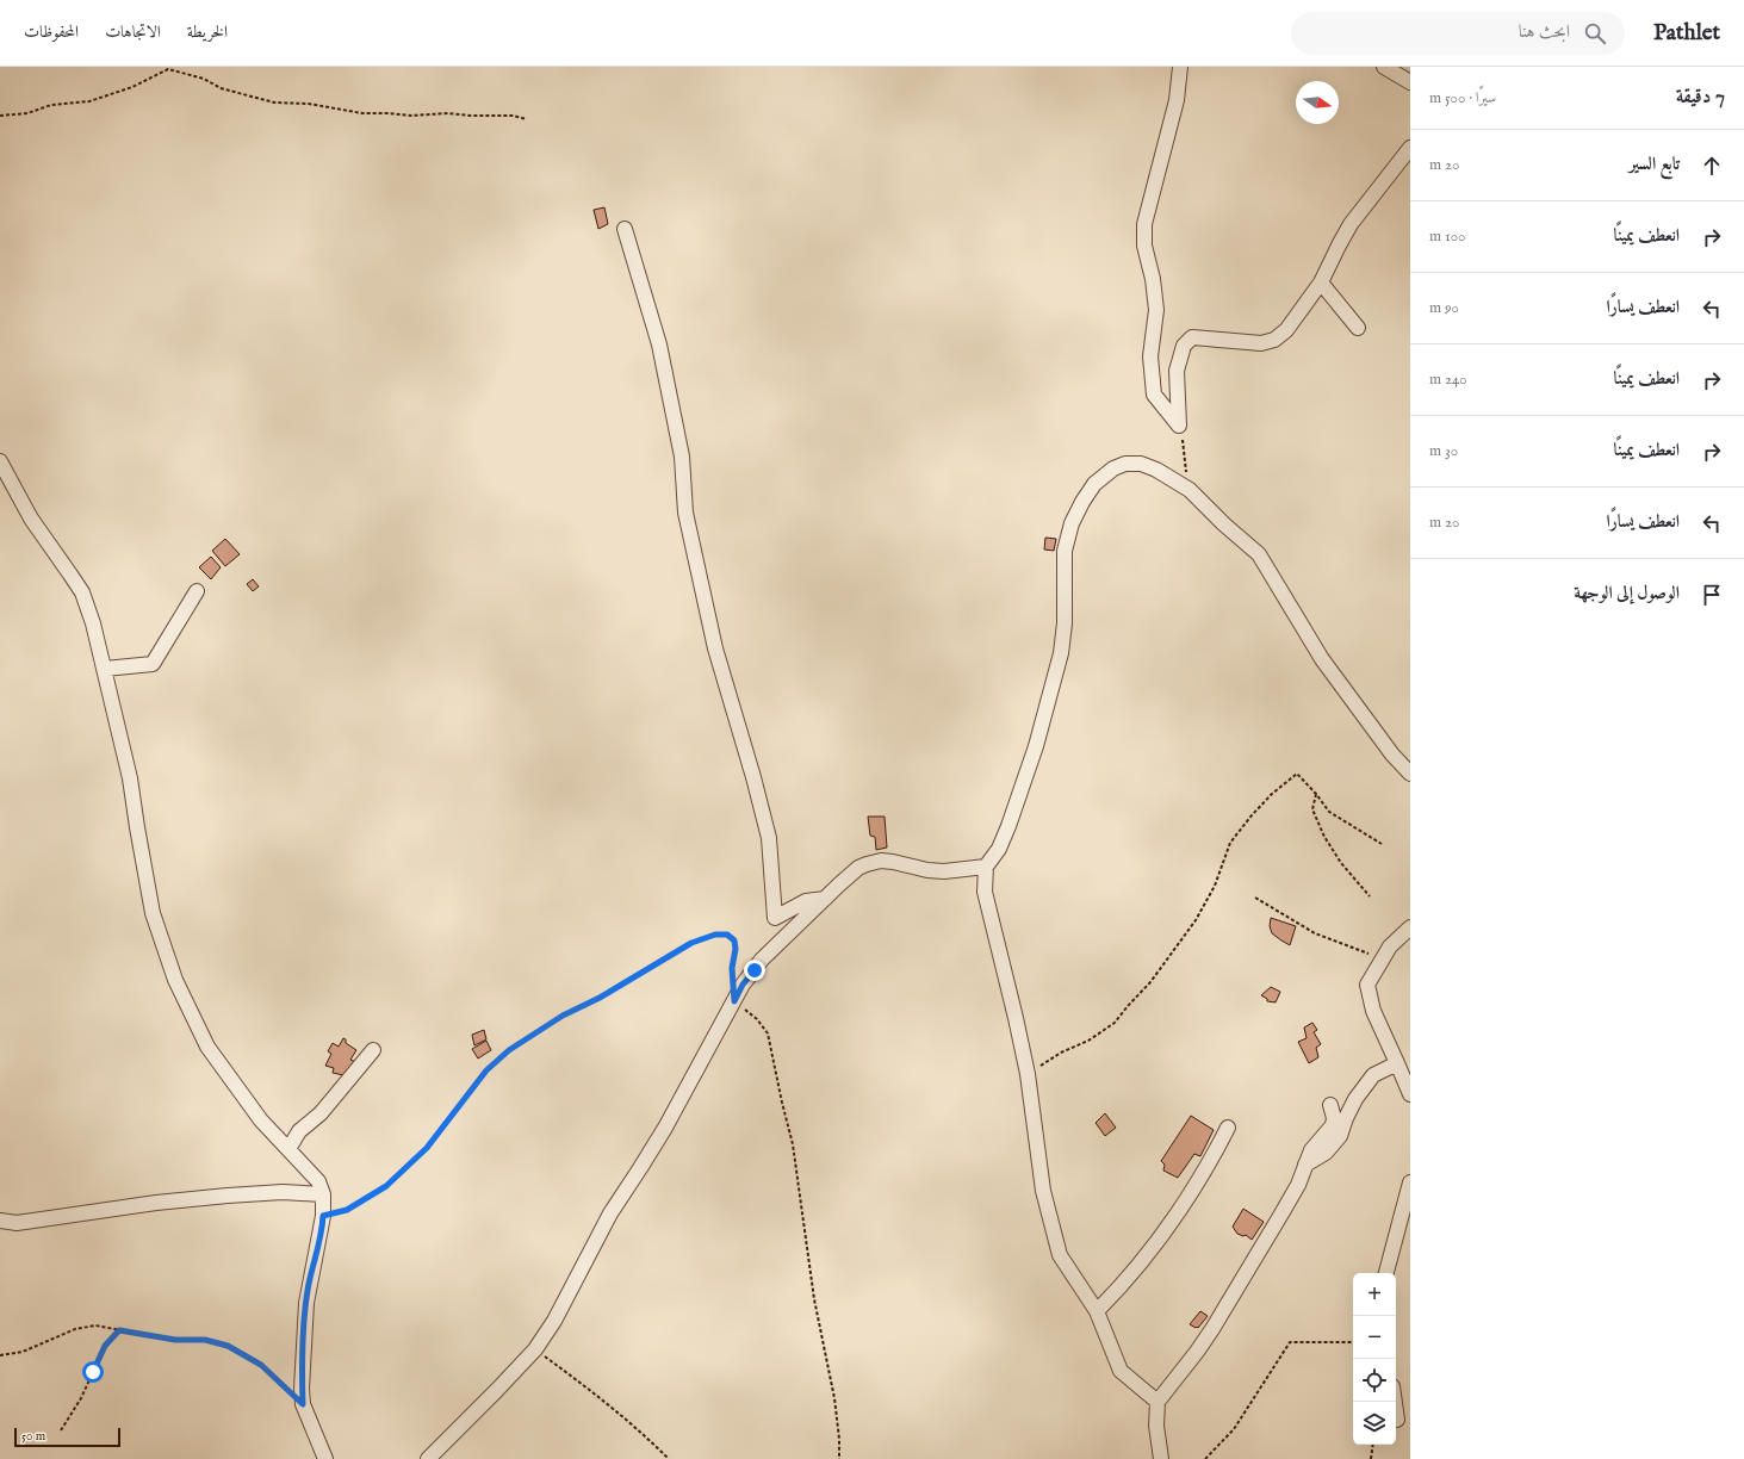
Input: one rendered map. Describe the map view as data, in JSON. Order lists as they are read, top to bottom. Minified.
{"scale_bar":"50 m","north":"right","page":{"header":"Pathlet","search":"ابحث هنا","nav":["الخريطة","الاتجاهات","المحفوظات"],"heading":["7 دقيقة","سيرًا · 500 m"],"list":[["تابع السير","20 m"],["انعطف يمينًا","100 m"],["انعطف يسارًا","90 m"],["انعطف يمينًا","240 m"],["انعطف يمينًا","30 m"],["انعطف يسارًا","20 m"],"الوصول إلى الوجهة"],"map_buttons":["+","−"],"scale":"50 m"}}
